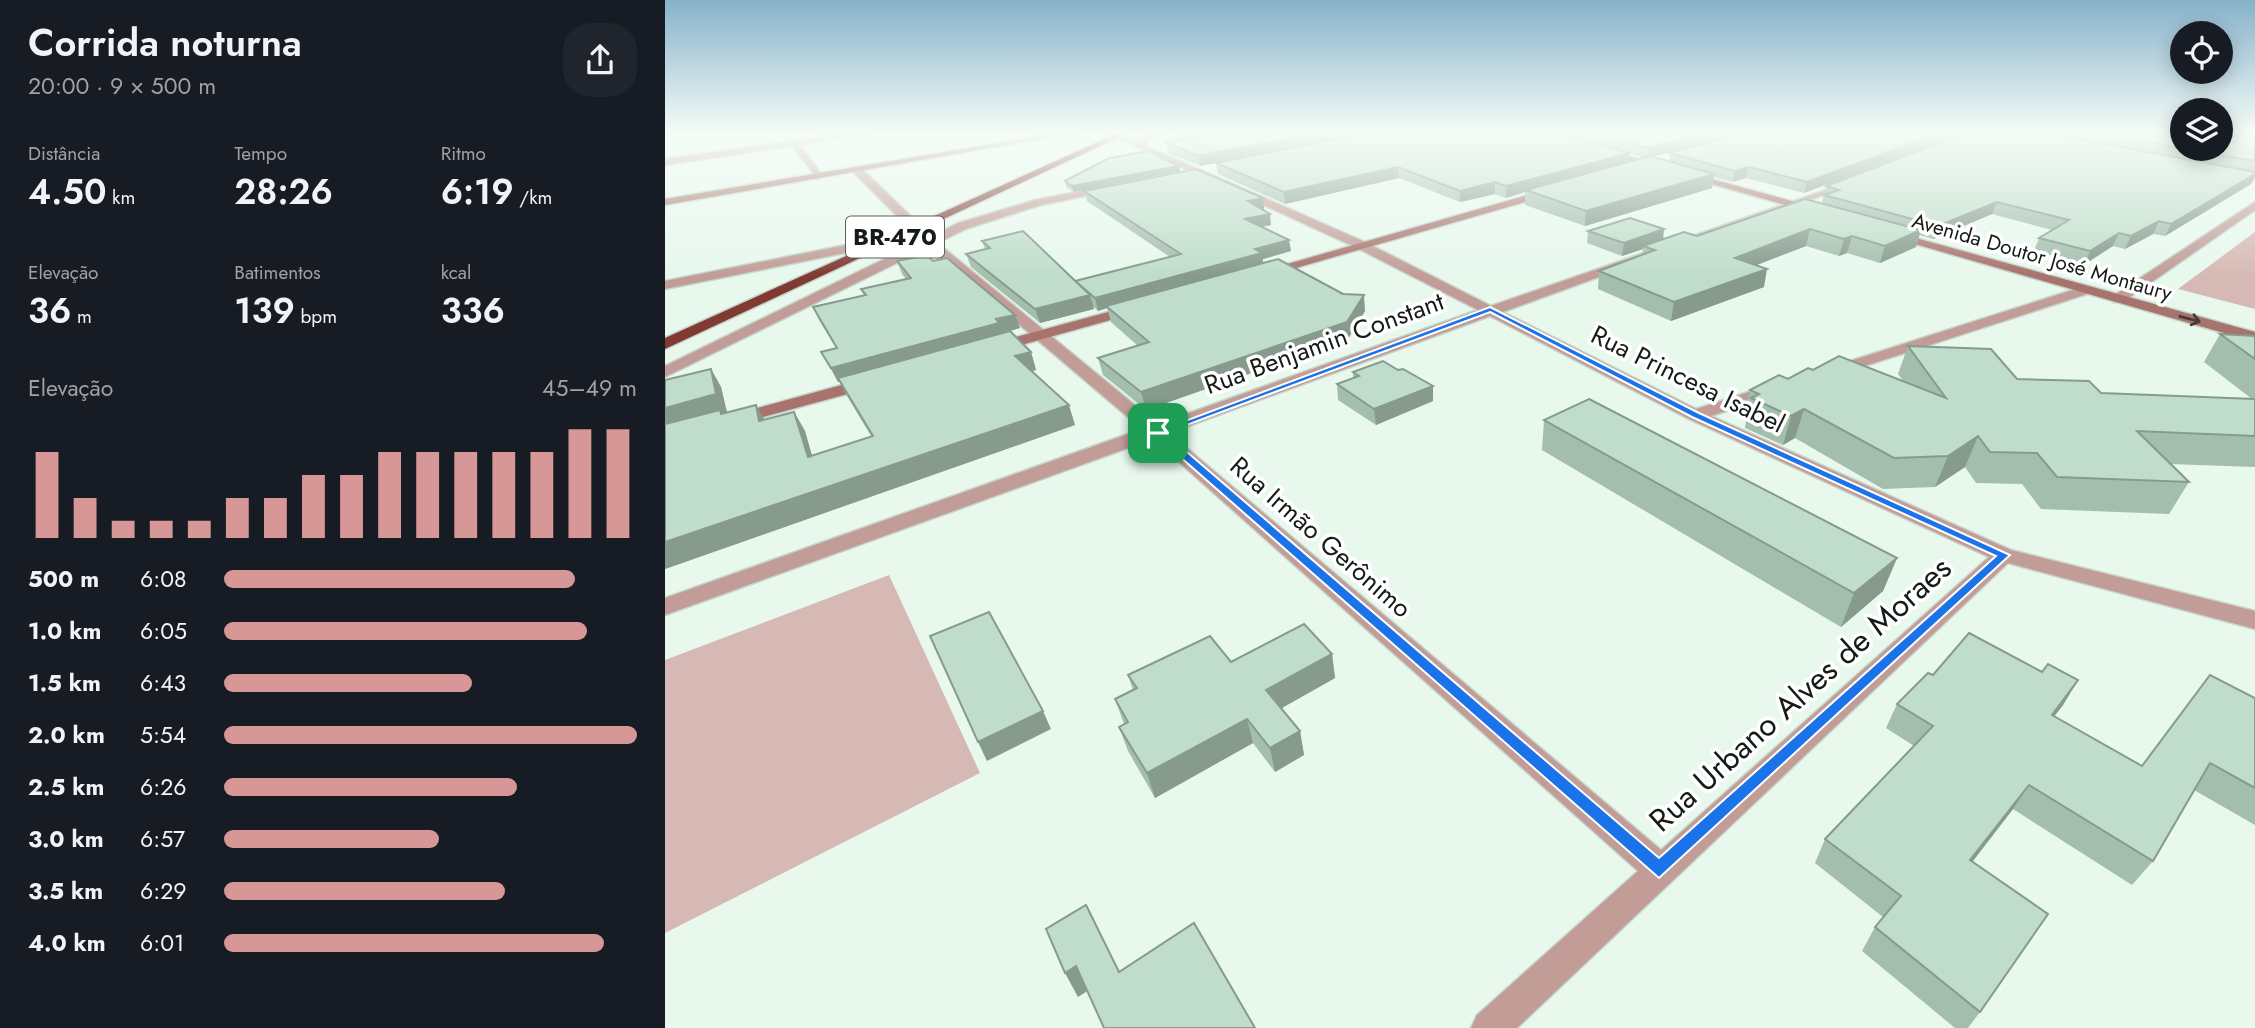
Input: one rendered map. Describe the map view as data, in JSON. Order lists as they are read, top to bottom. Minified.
{"streets":{"highway":["BR-470"],"street":["Avenida Doutor José Montaury","Rua Benjamin Constant","Rua Princesa Isabel","Rua Irmão Gerônimo","Rua Urbano Alves de Moraes"]},"crossings":[["Rua Benjamin Constant","Rua Princesa Isabel"],["Rua Benjamin Constant","Rua Irmão Gerônimo"],["Rua Princesa Isabel","Rua Urbano Alves de Moraes"],["Rua Irmão Gerônimo","Rua Urbano Alves de Moraes"]],"page":{"heading":["Corrida noturna","20:00 · 9 × 500 m"],"stats":[["Distância","4.50 km"],["Tempo","28:26"],["Ritmo","6:19 /km"],["Elevação","36 m"],["Batimentos","139 bpm"],["kcal","336"]],"chart":["Elevação","45–49 m"],"list":[{"name":"500 m","note":"6:08"},{"name":"1.0 km","note":"6:05"},{"name":"1.5 km","note":"6:43"},{"name":"2.0 km","note":"5:54"},{"name":"2.5 km","note":"6:26"},{"name":"3.0 km","note":"6:57"},{"name":"3.5 km","note":"6:29"},{"name":"4.0 km","note":"6:01"}]}}
